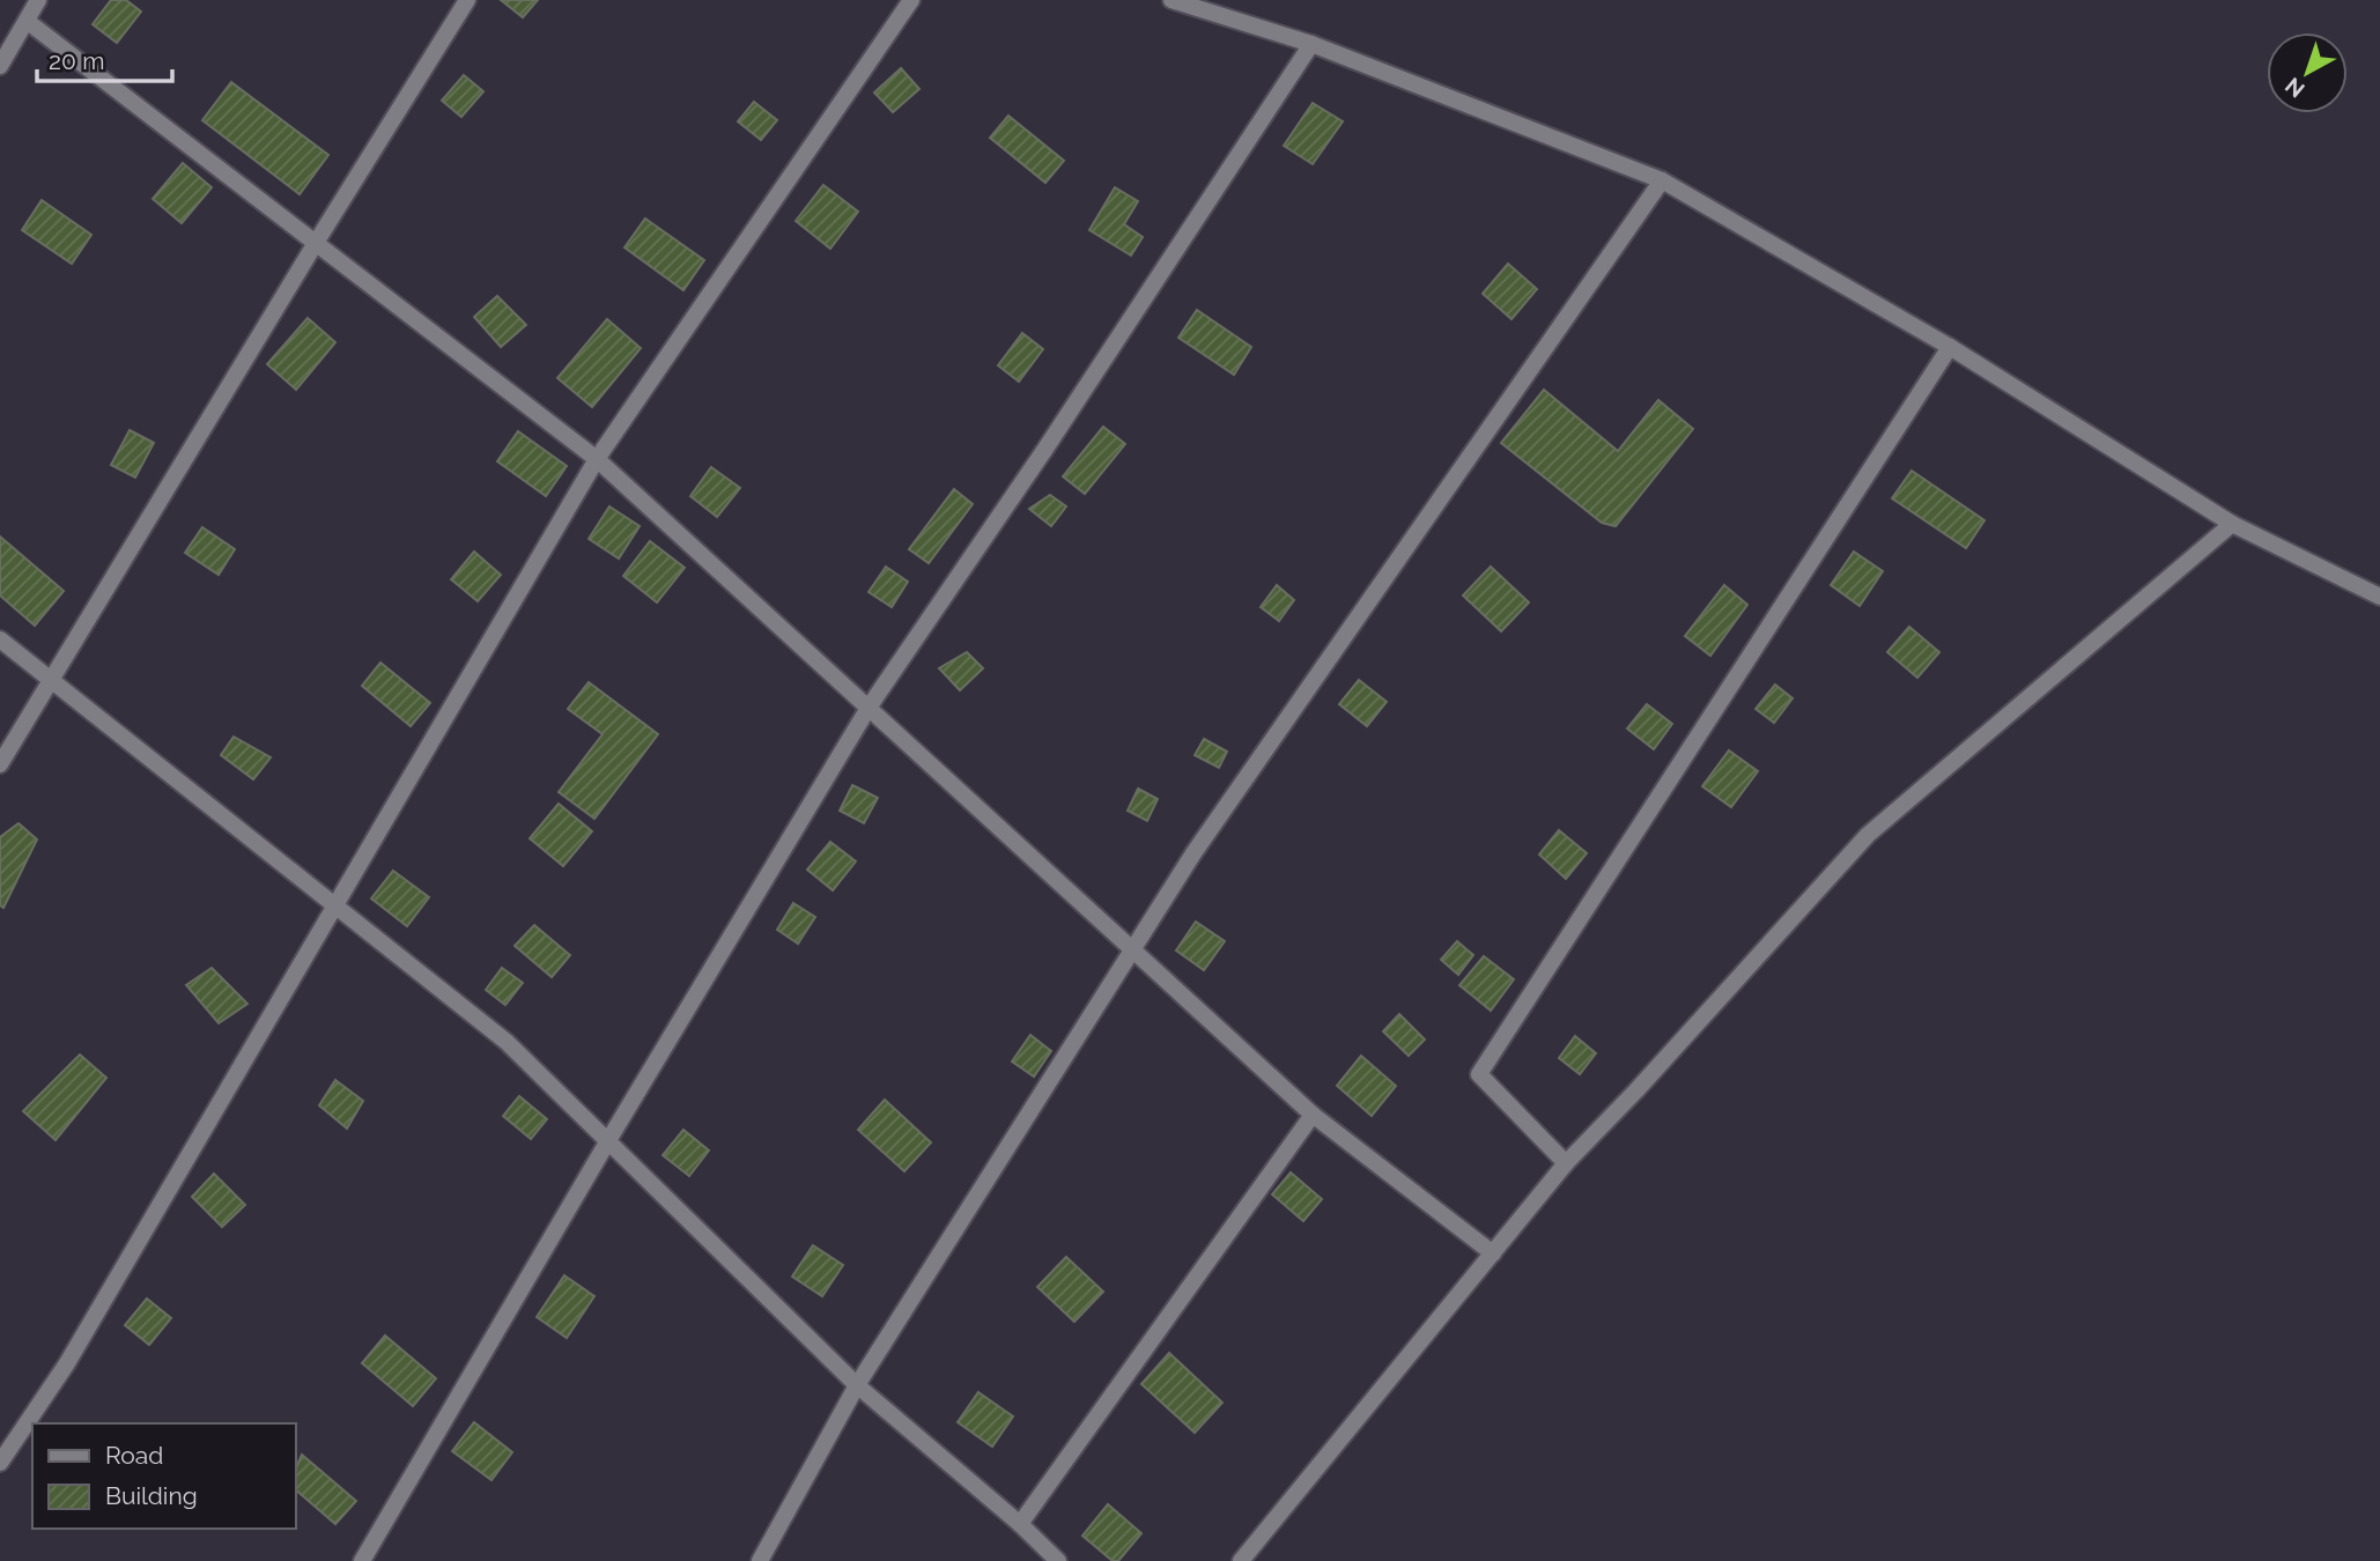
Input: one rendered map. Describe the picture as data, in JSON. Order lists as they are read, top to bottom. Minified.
{"legend":["Road","Building"],"scale_bar":"20 m","north":"bottom left"}
